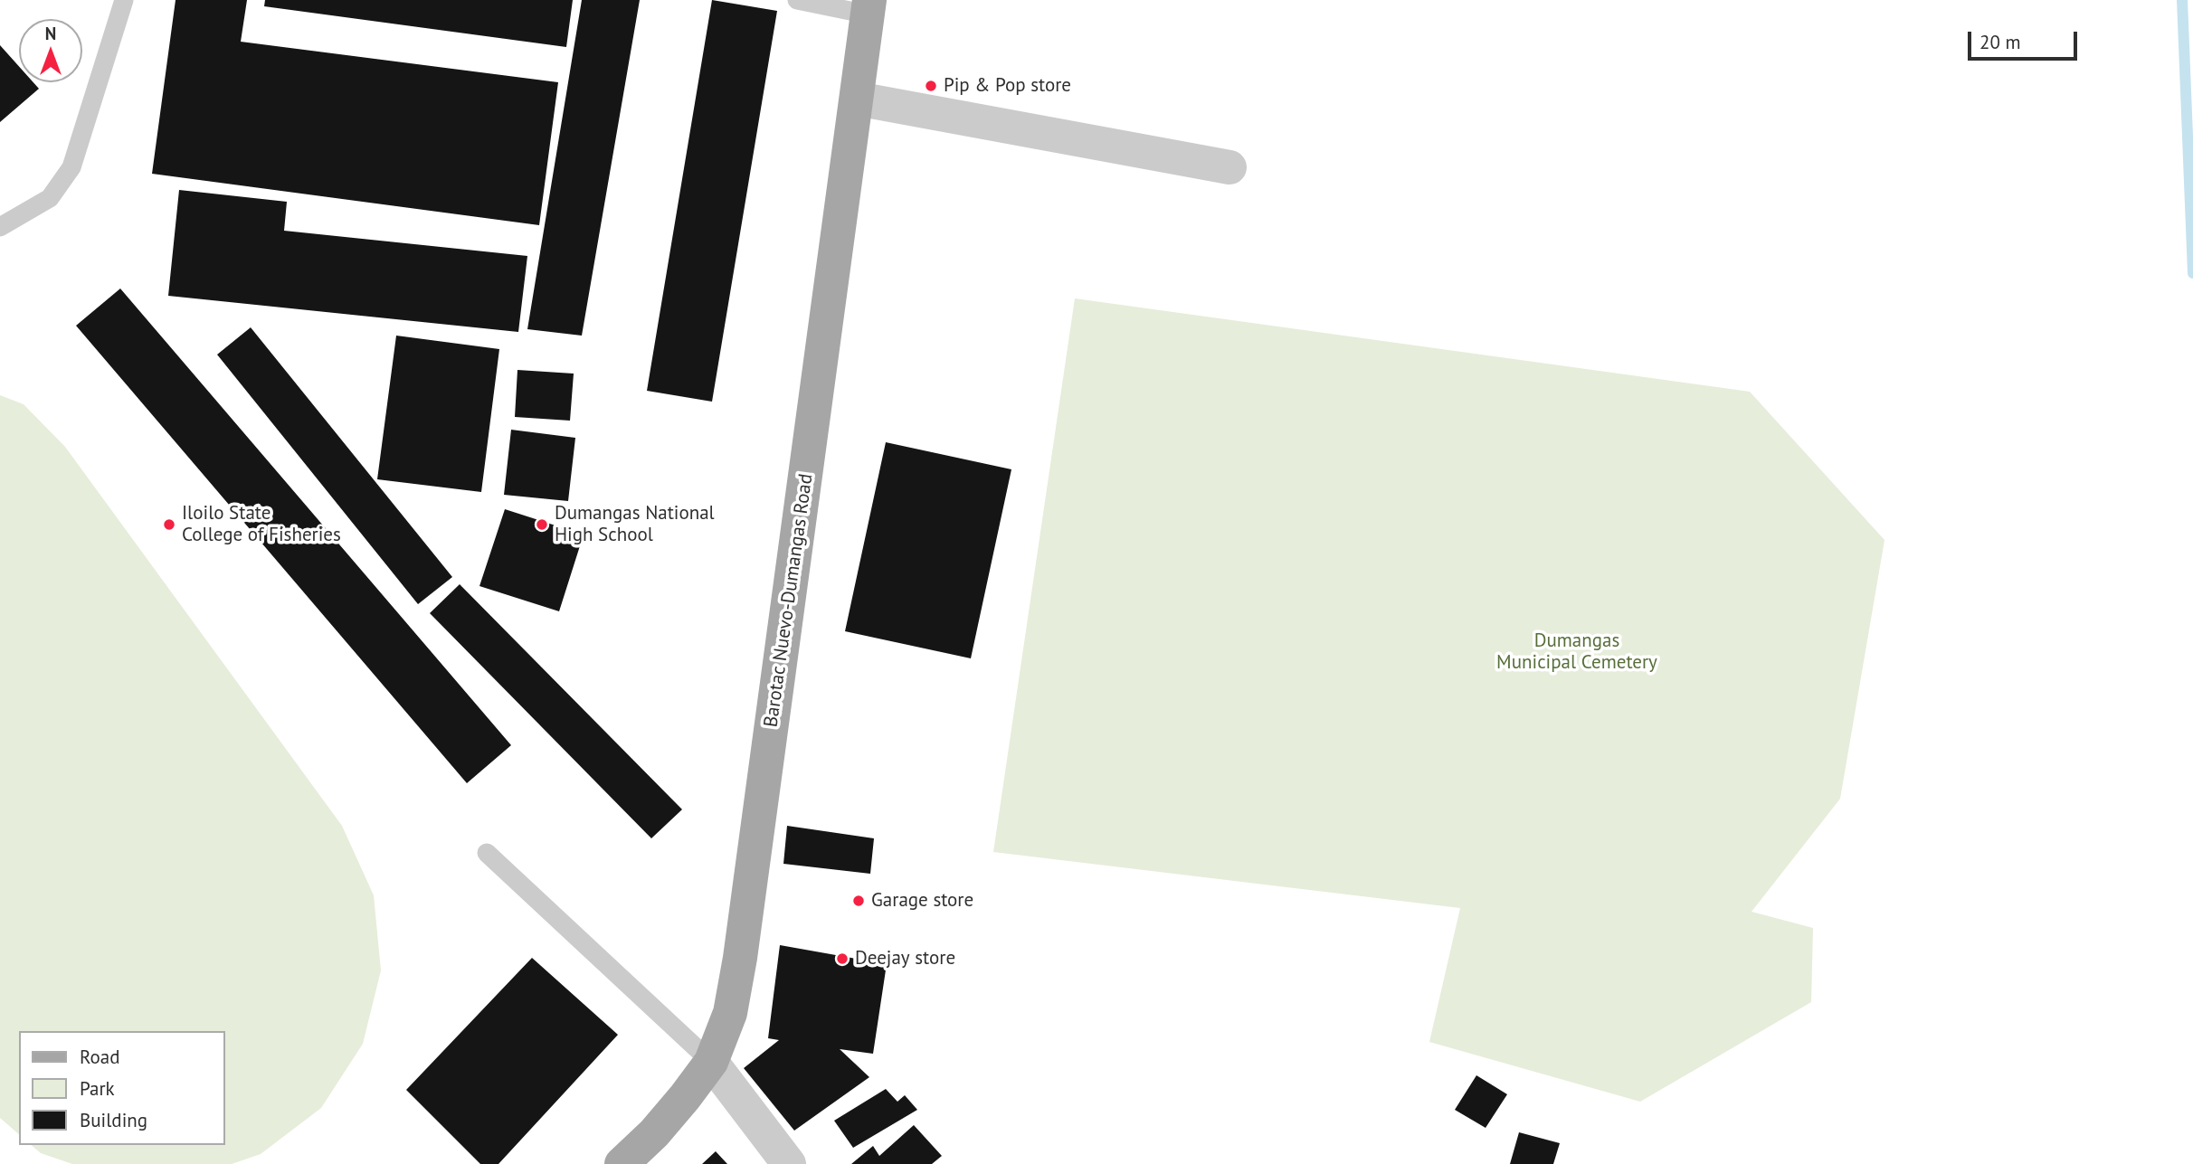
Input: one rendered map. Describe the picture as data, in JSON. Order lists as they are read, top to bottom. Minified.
{"streets":{"main road":["Barotac Nuevo-Dumangas Road"]},"parks":["Dumangas Municipal Cemetery"],"places":["Pip & Pop store","Iloilo State College of Fisheries","Dumangas National High School","Garage store","Deejay store"],"legend":["Road","Park","Building"],"scale_bar":"20 m","north":"top"}
